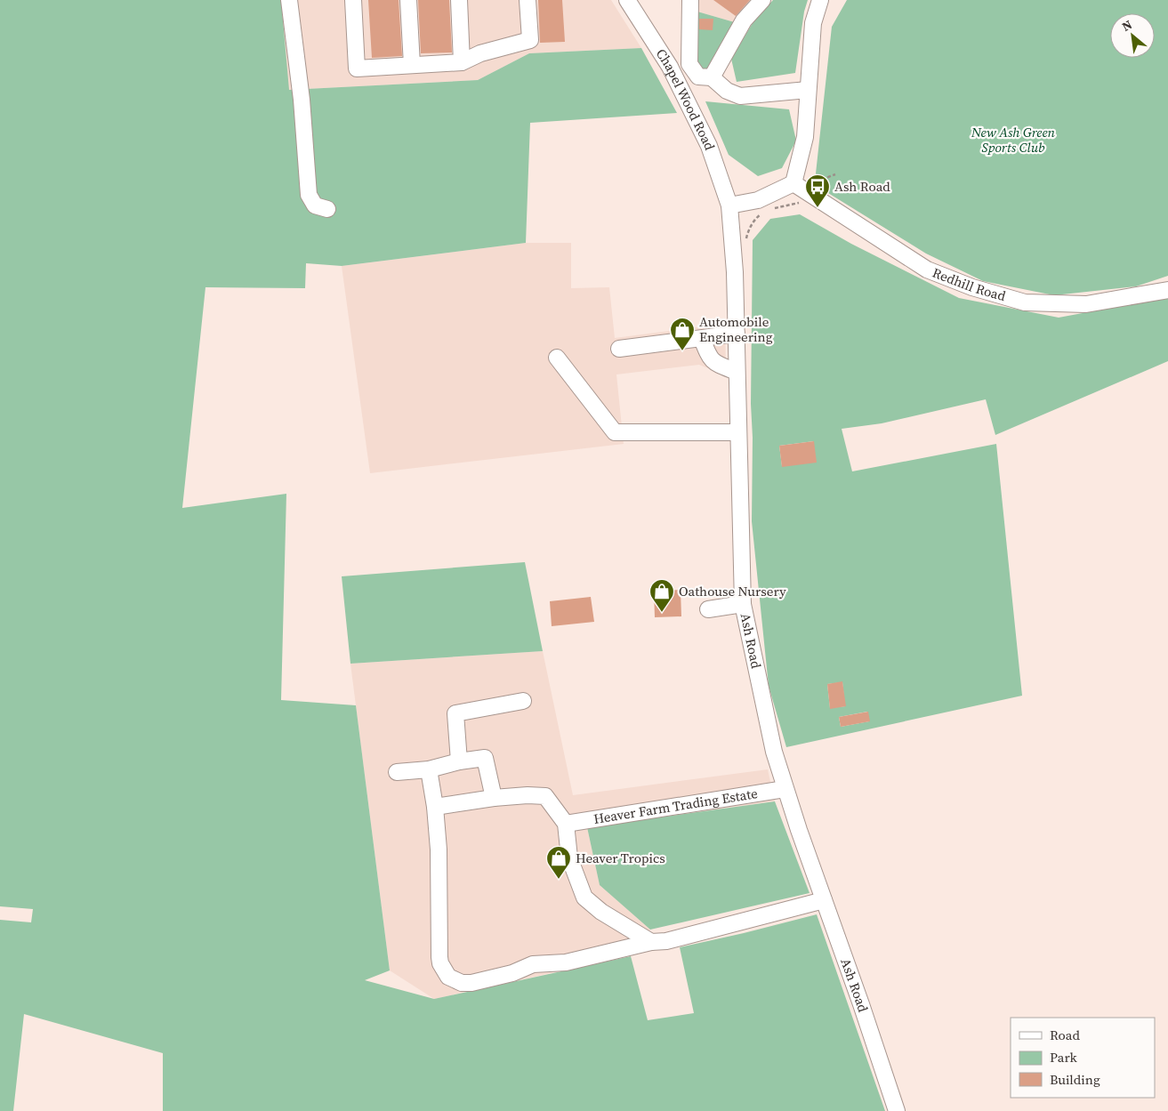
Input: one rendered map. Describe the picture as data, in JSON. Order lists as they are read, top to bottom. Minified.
{"streets":{"street":["Chapel Wood Road","Redhill Road","Ash Road","Heaver Farm Trading Estate"]},"crossings":[["Chapel Wood Road","Ash Road"],["Ash Road","Heaver Farm Trading Estate"]],"parks":["New Ash Green Sports Club"],"places":{"bus stop":["Ash Road"],"shop":["Automobile Engineering","Oathouse Nursery","Heaver Tropics"]},"legend":["Road","Park","Building"],"north":"top left"}
